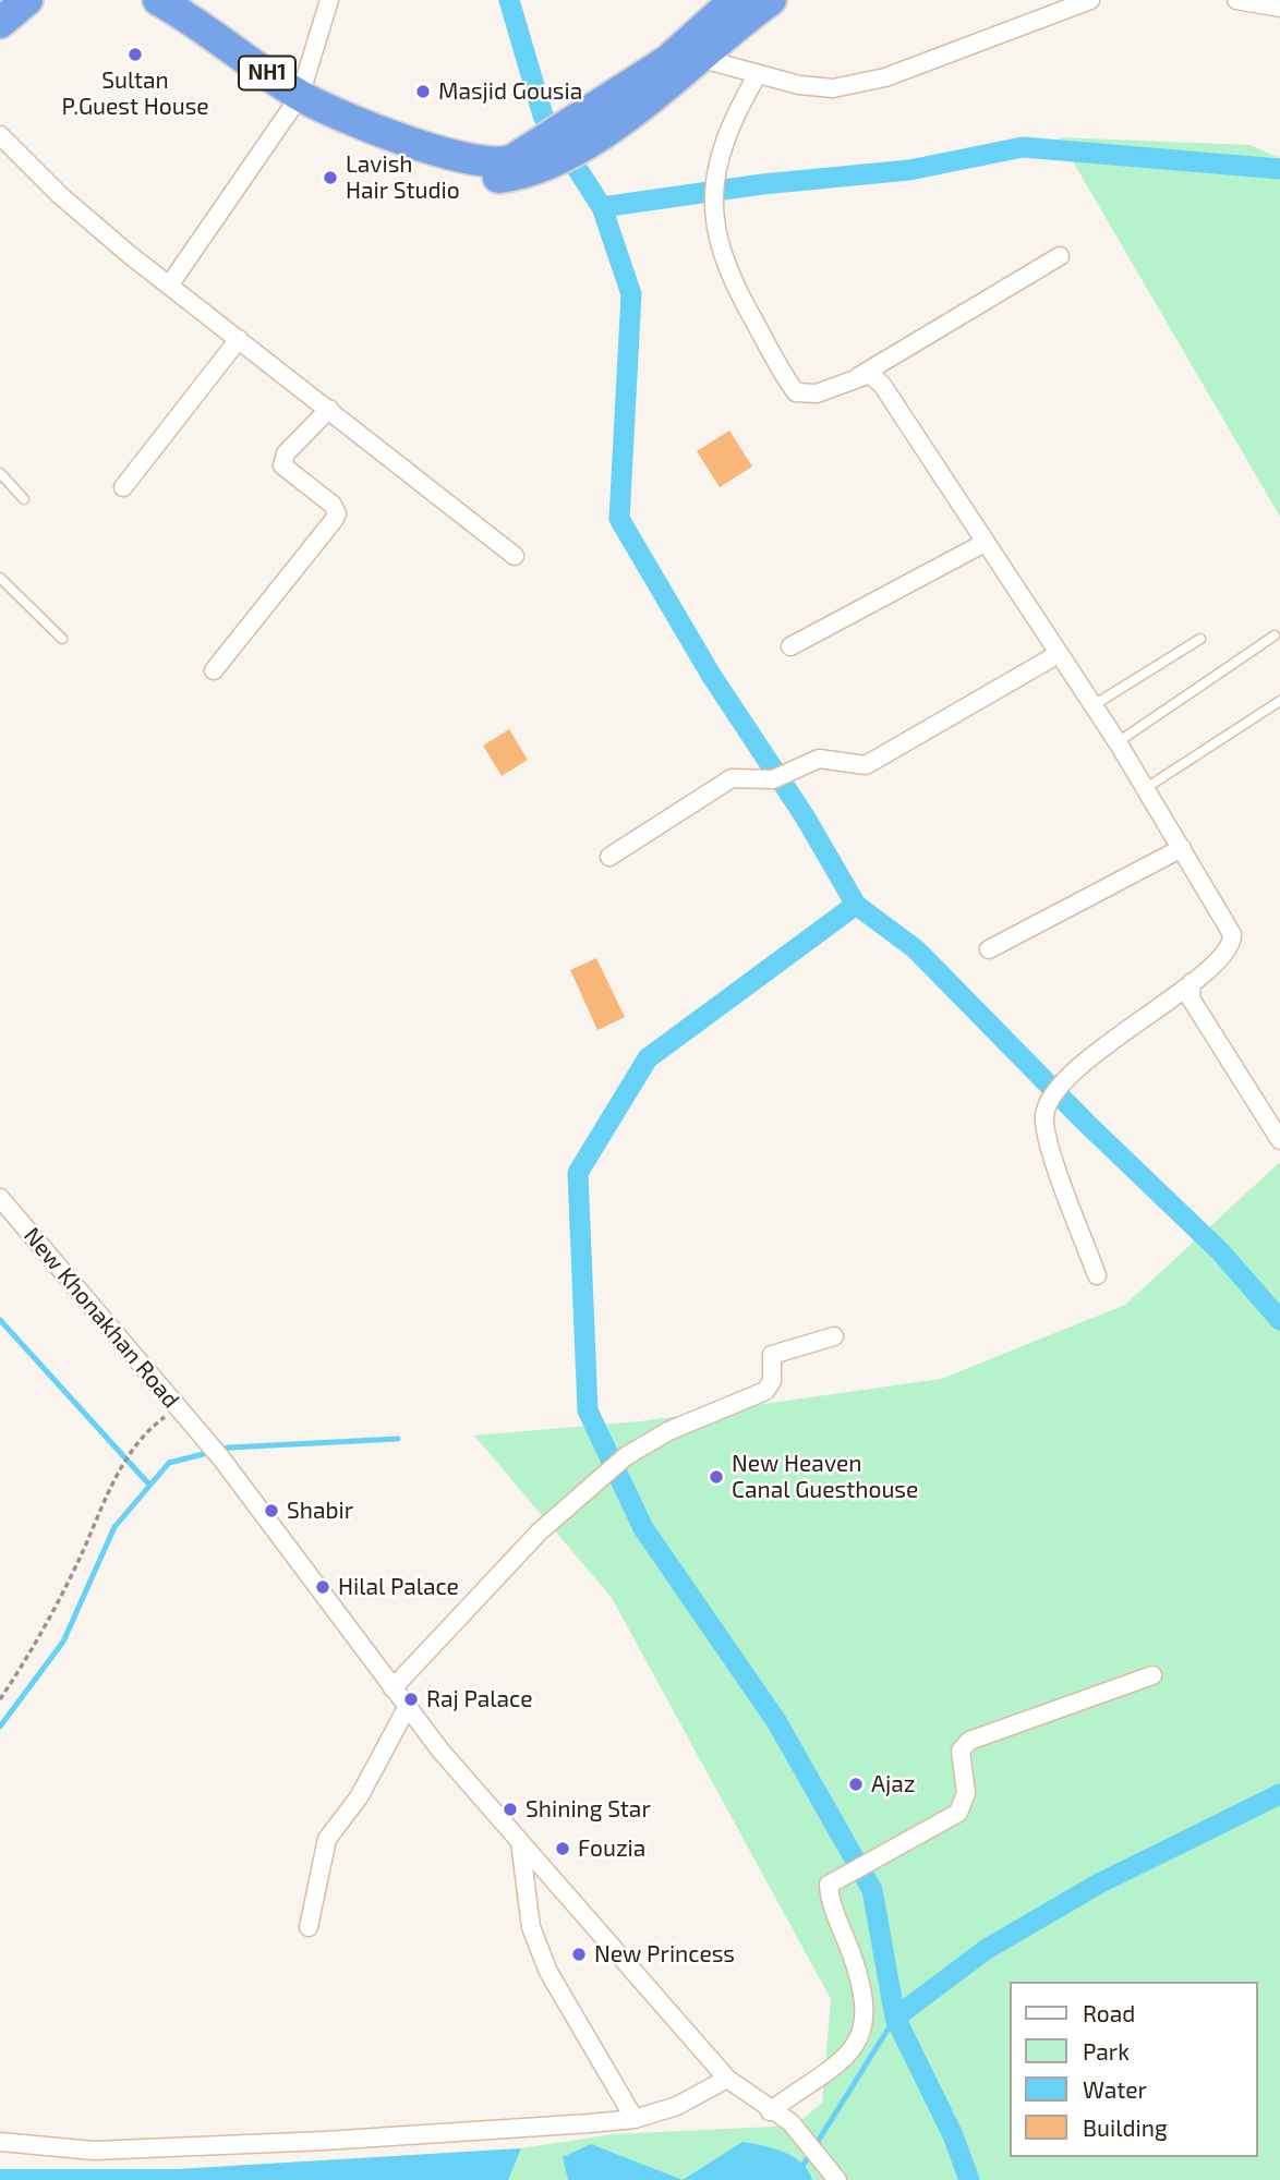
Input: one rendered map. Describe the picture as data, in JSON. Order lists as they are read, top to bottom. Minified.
{"streets":{"highway":["NH1"],"street":["New Khonakhan Road"]},"places":["Sultan P.Guest House","Masjid Gousia","Lavish Hair Studio","New Heaven Canal Guesthouse","Shabir","Hilal Palace","Raj Palace","Ajaz","Shining Star","Fouzia","New Princess"],"legend":["Road","Park","Water","Building"]}
